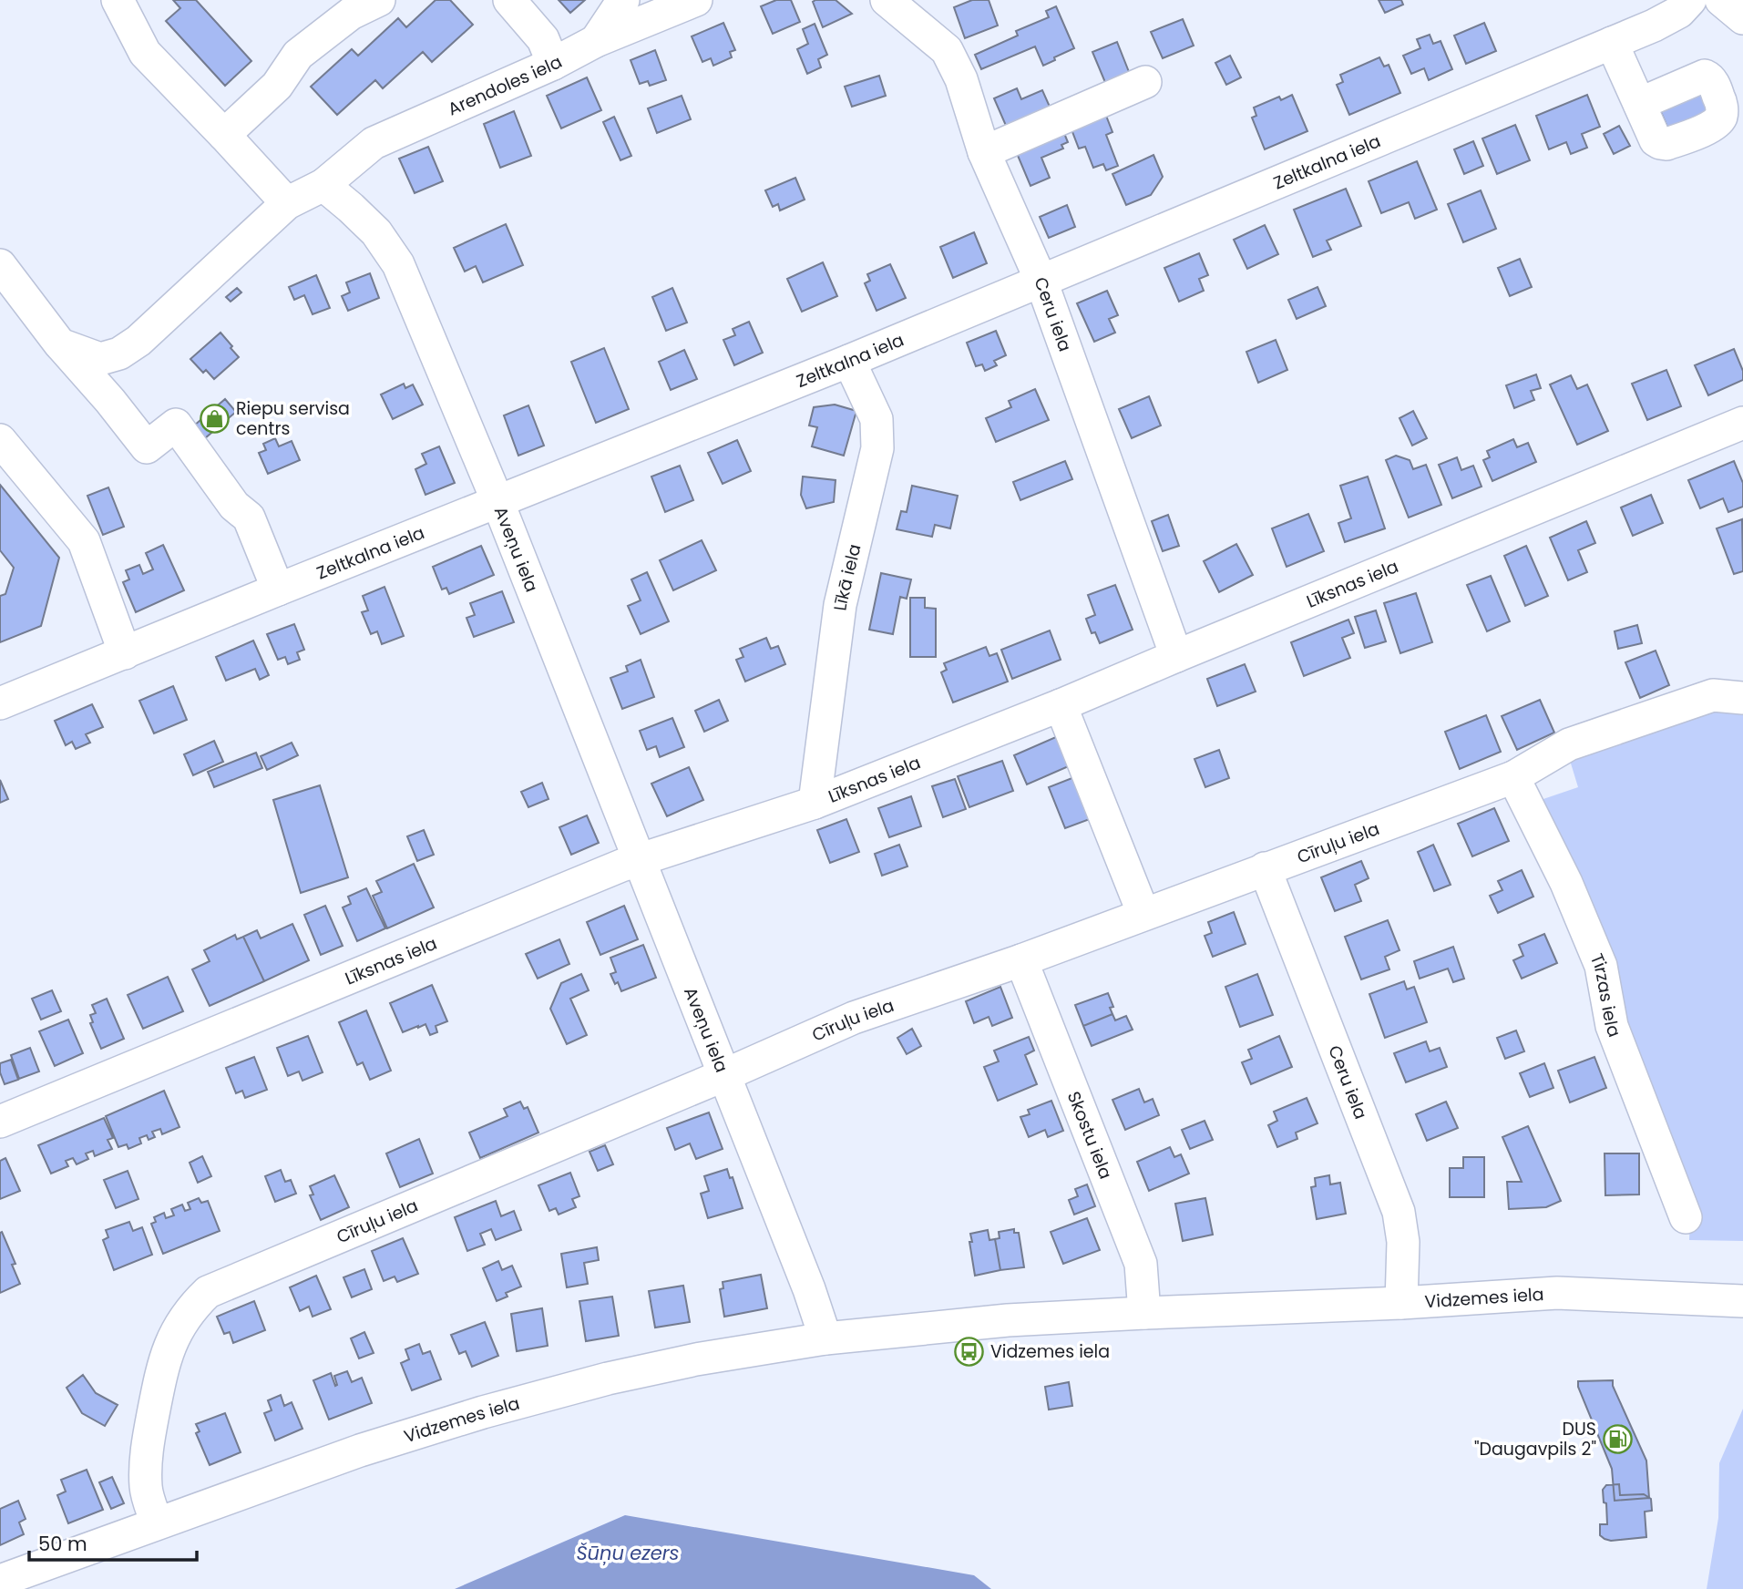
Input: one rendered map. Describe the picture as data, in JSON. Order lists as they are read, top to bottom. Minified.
{"streets":{"street":["Arendoles iela","Zeltkalna iela","Ceru iela","Aveņu iela","Līkā iela","Līksnas iela","Cīruļu iela","Tirzas iela","Skostu iela","Vidzemes iela"]},"crossings":[["Arendoles iela","Aveņu iela"],["Zeltkalna iela","Ceru iela"],["Zeltkalna iela","Aveņu iela"],["Zeltkalna iela","Līkā iela"],["Ceru iela","Līksnas iela"],["Ceru iela","Cīruļu iela"],["Ceru iela","Vidzemes iela"],["Aveņu iela","Līksnas iela"],["Aveņu iela","Cīruļu iela"],["Aveņu iela","Vidzemes iela"],["Līkā iela","Līksnas iela"],["Cīruļu iela","Tirzas iela"],["Cīruļu iela","Skostu iela"],["Cīruļu iela","Vidzemes iela"],["Skostu iela","Vidzemes iela"]],"water":["Šūņu ezers"],"places":{"shop":["Riepu servisa centrs"],"bus stop":["Vidzemes iela"],"fuel station":["DUS \"Daugavpils 2\""]},"scale_bar":"50 m"}
